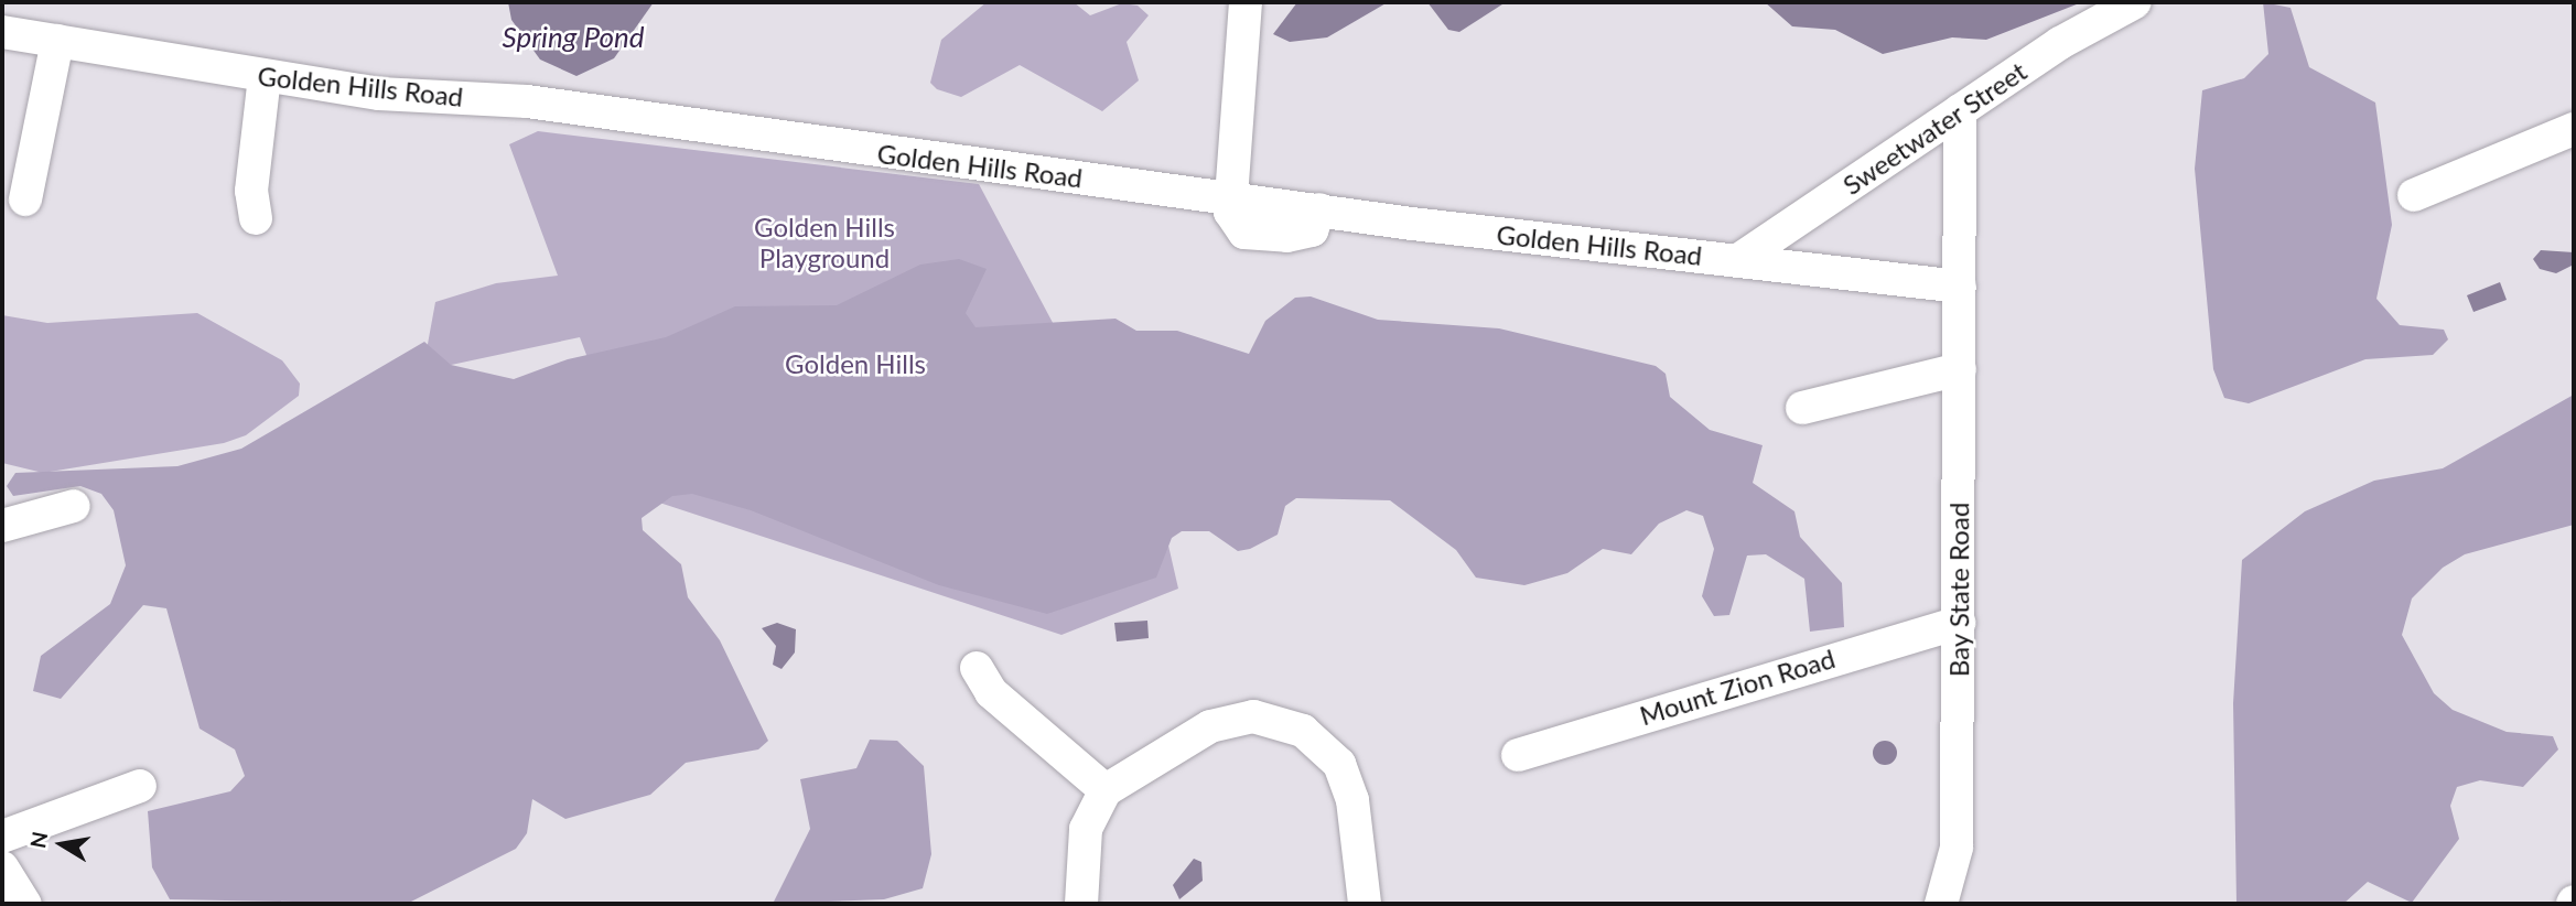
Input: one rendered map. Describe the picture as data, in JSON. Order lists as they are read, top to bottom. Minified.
{"streets":{"street":["Golden Hills Road","Sweetwater Street","Bay State Road","Mount Zion Road"]},"crossings":[["Golden Hills Road","Sweetwater Street"],["Golden Hills Road","Bay State Road"],["Sweetwater Street","Bay State Road"],["Bay State Road","Mount Zion Road"]],"water":["Spring Pond"],"parks":["Golden Hills Playground","Golden Hills"],"north":"left"}
